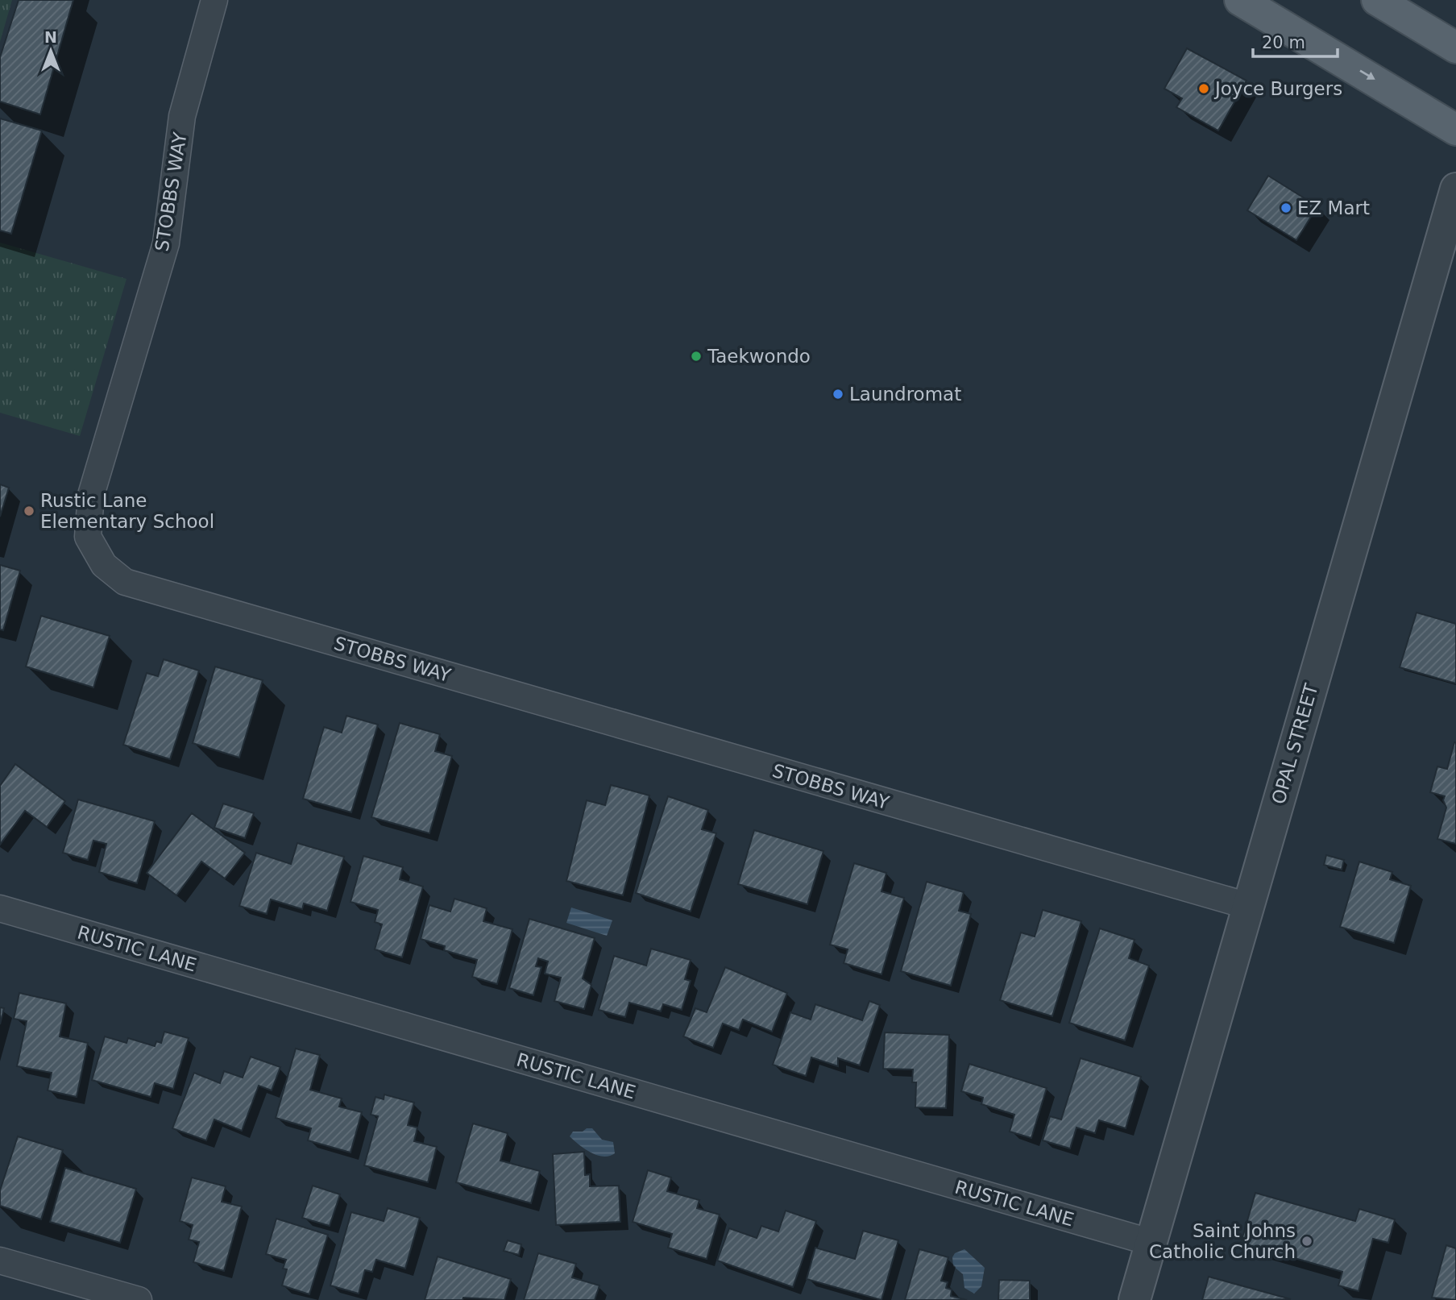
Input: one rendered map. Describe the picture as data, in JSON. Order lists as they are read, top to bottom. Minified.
{"streets":{"street":["STOBBS WAY","OPAL STREET","RUSTIC LANE"]},"crossings":[["STOBBS WAY","OPAL STREET"],["OPAL STREET","RUSTIC LANE"]],"places":["Joyce Burgers","EZ Mart","Taekwondo","Laundromat","Rustic Lane Elementary School","Saint Johns Catholic Church"],"scale_bar":"20 m","north":"top"}
